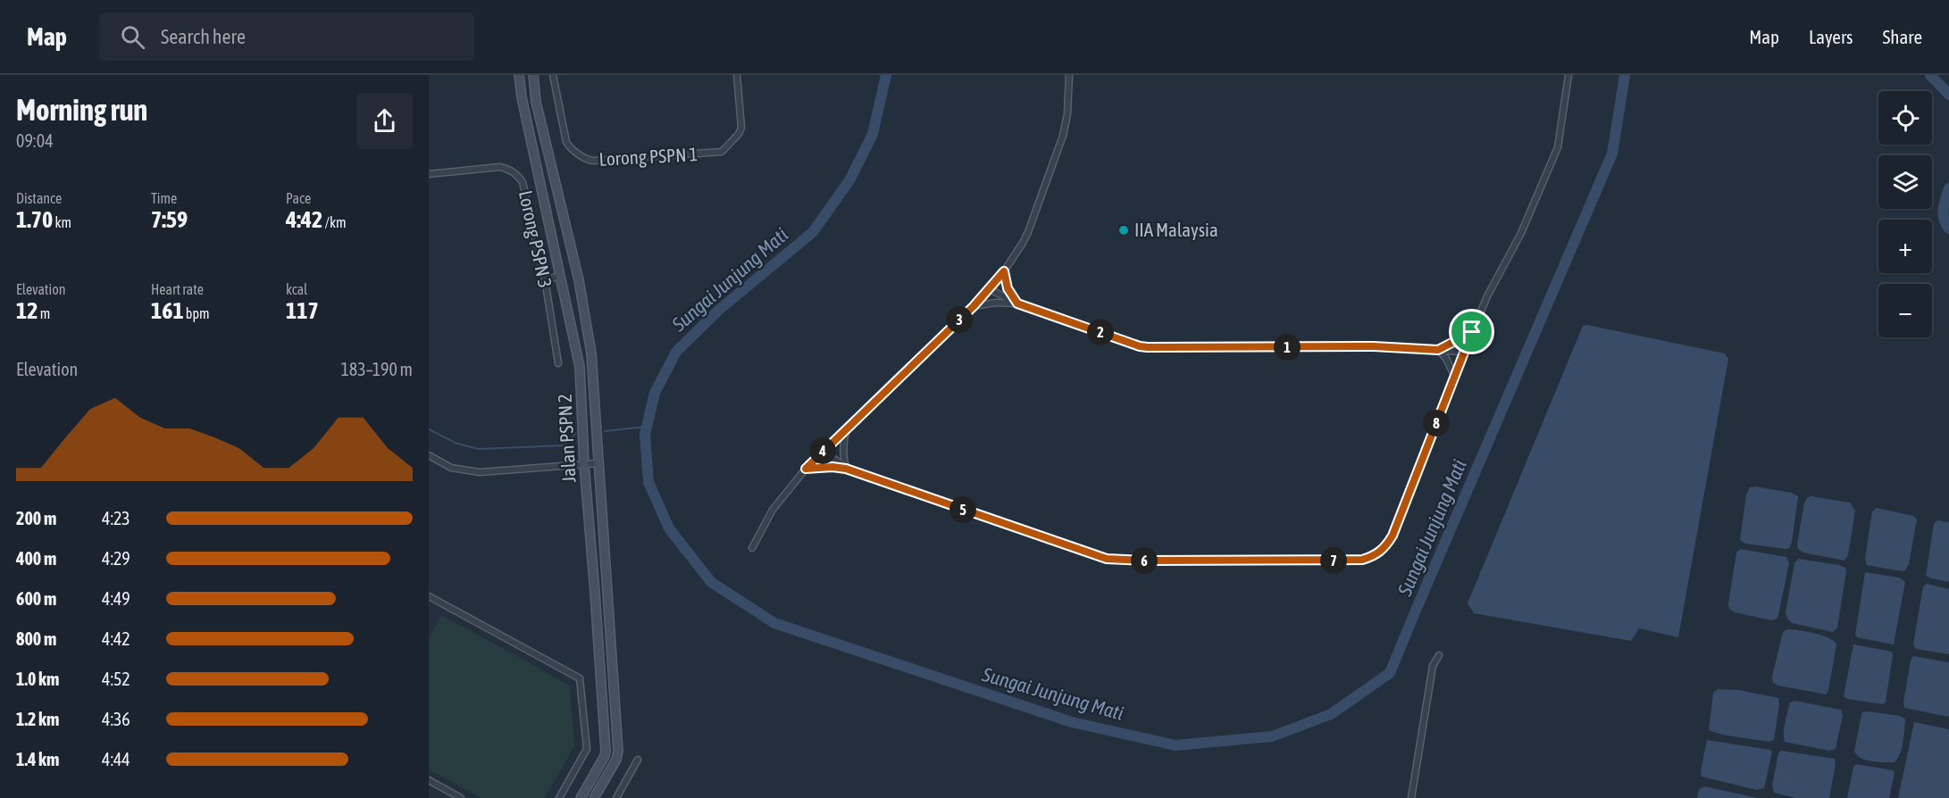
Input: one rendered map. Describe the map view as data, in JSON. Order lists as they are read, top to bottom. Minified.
{"streets":{"street":["Lorong PSPN 1","Lorong PSPN 3","Jalan PSPN 2"]},"water":["Sungai Junjung Mati"],"places":["IIA Malaysia"],"page":{"header":"Map","search":"Search here","nav":["Map","Layers","Share"],"heading":["Morning run","09:04"],"map_buttons":["+","−"],"stats":[["Distance","1.70 km"],["Time","7:59"],["Pace","4:42 /km"],["Elevation","12 m"],["Heart rate","161 bpm"],["kcal","117"]],"pins":["3","2","1","8","4","5","6","7"],"chart":["Elevation","183–190 m"],"list":[{"name":"200 m","note":"4:23"},{"name":"400 m","note":"4:29"},{"name":"600 m","note":"4:49"},{"name":"800 m","note":"4:42"},{"name":"1.0 km","note":"4:52"},{"name":"1.2 km","note":"4:36"},{"name":"1.4 km","note":"4:44"}]}}
